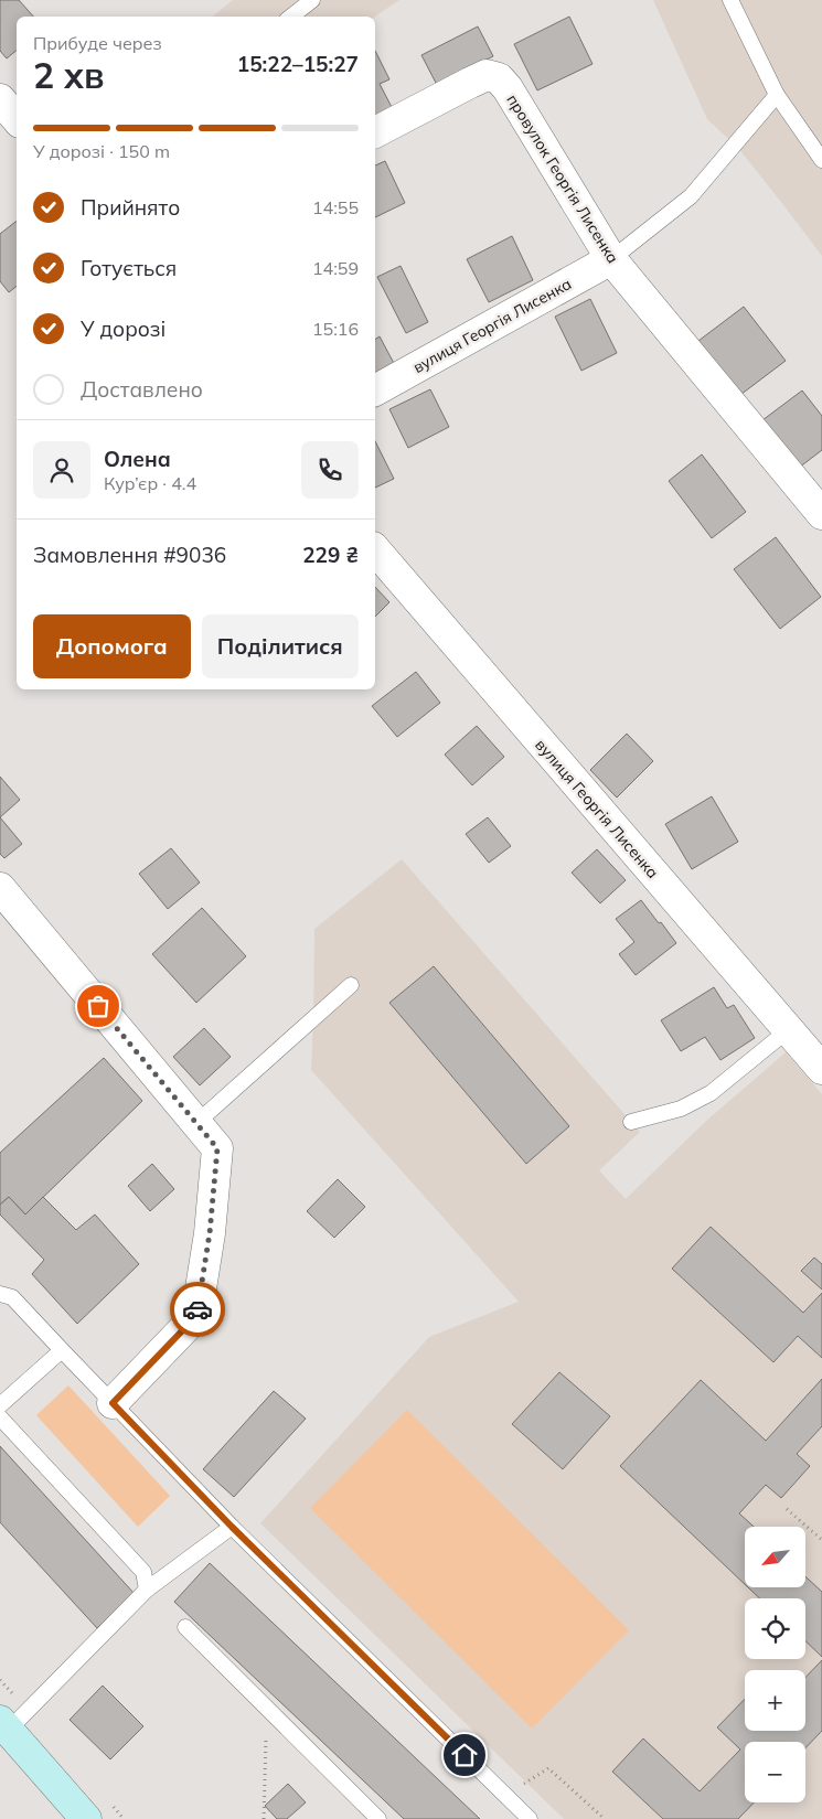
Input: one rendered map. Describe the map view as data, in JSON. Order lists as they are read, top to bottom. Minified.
{"streets":{"street":["провулок Георгія Лисенка","вулиця Георгія Лисенка"]},"crossings":[["провулок Георгія Лисенка","вулиця Георгія Лисенка"]],"north":"bottom left","page":{"heading":["2 хв","Прибуде через","15:22–15:27"],"panel":["Олена","Кур’єр · 4.4","Замовлення #9036","229 ₴"],"bar":"У дорозі · 150 m","list":[["Прийнято","14:55"],["Готується","14:59"],["У дорозі","15:16"],"Доставлено"],"buttons":["Допомога","Поділитися"],"map_buttons":["+","−"]}}
